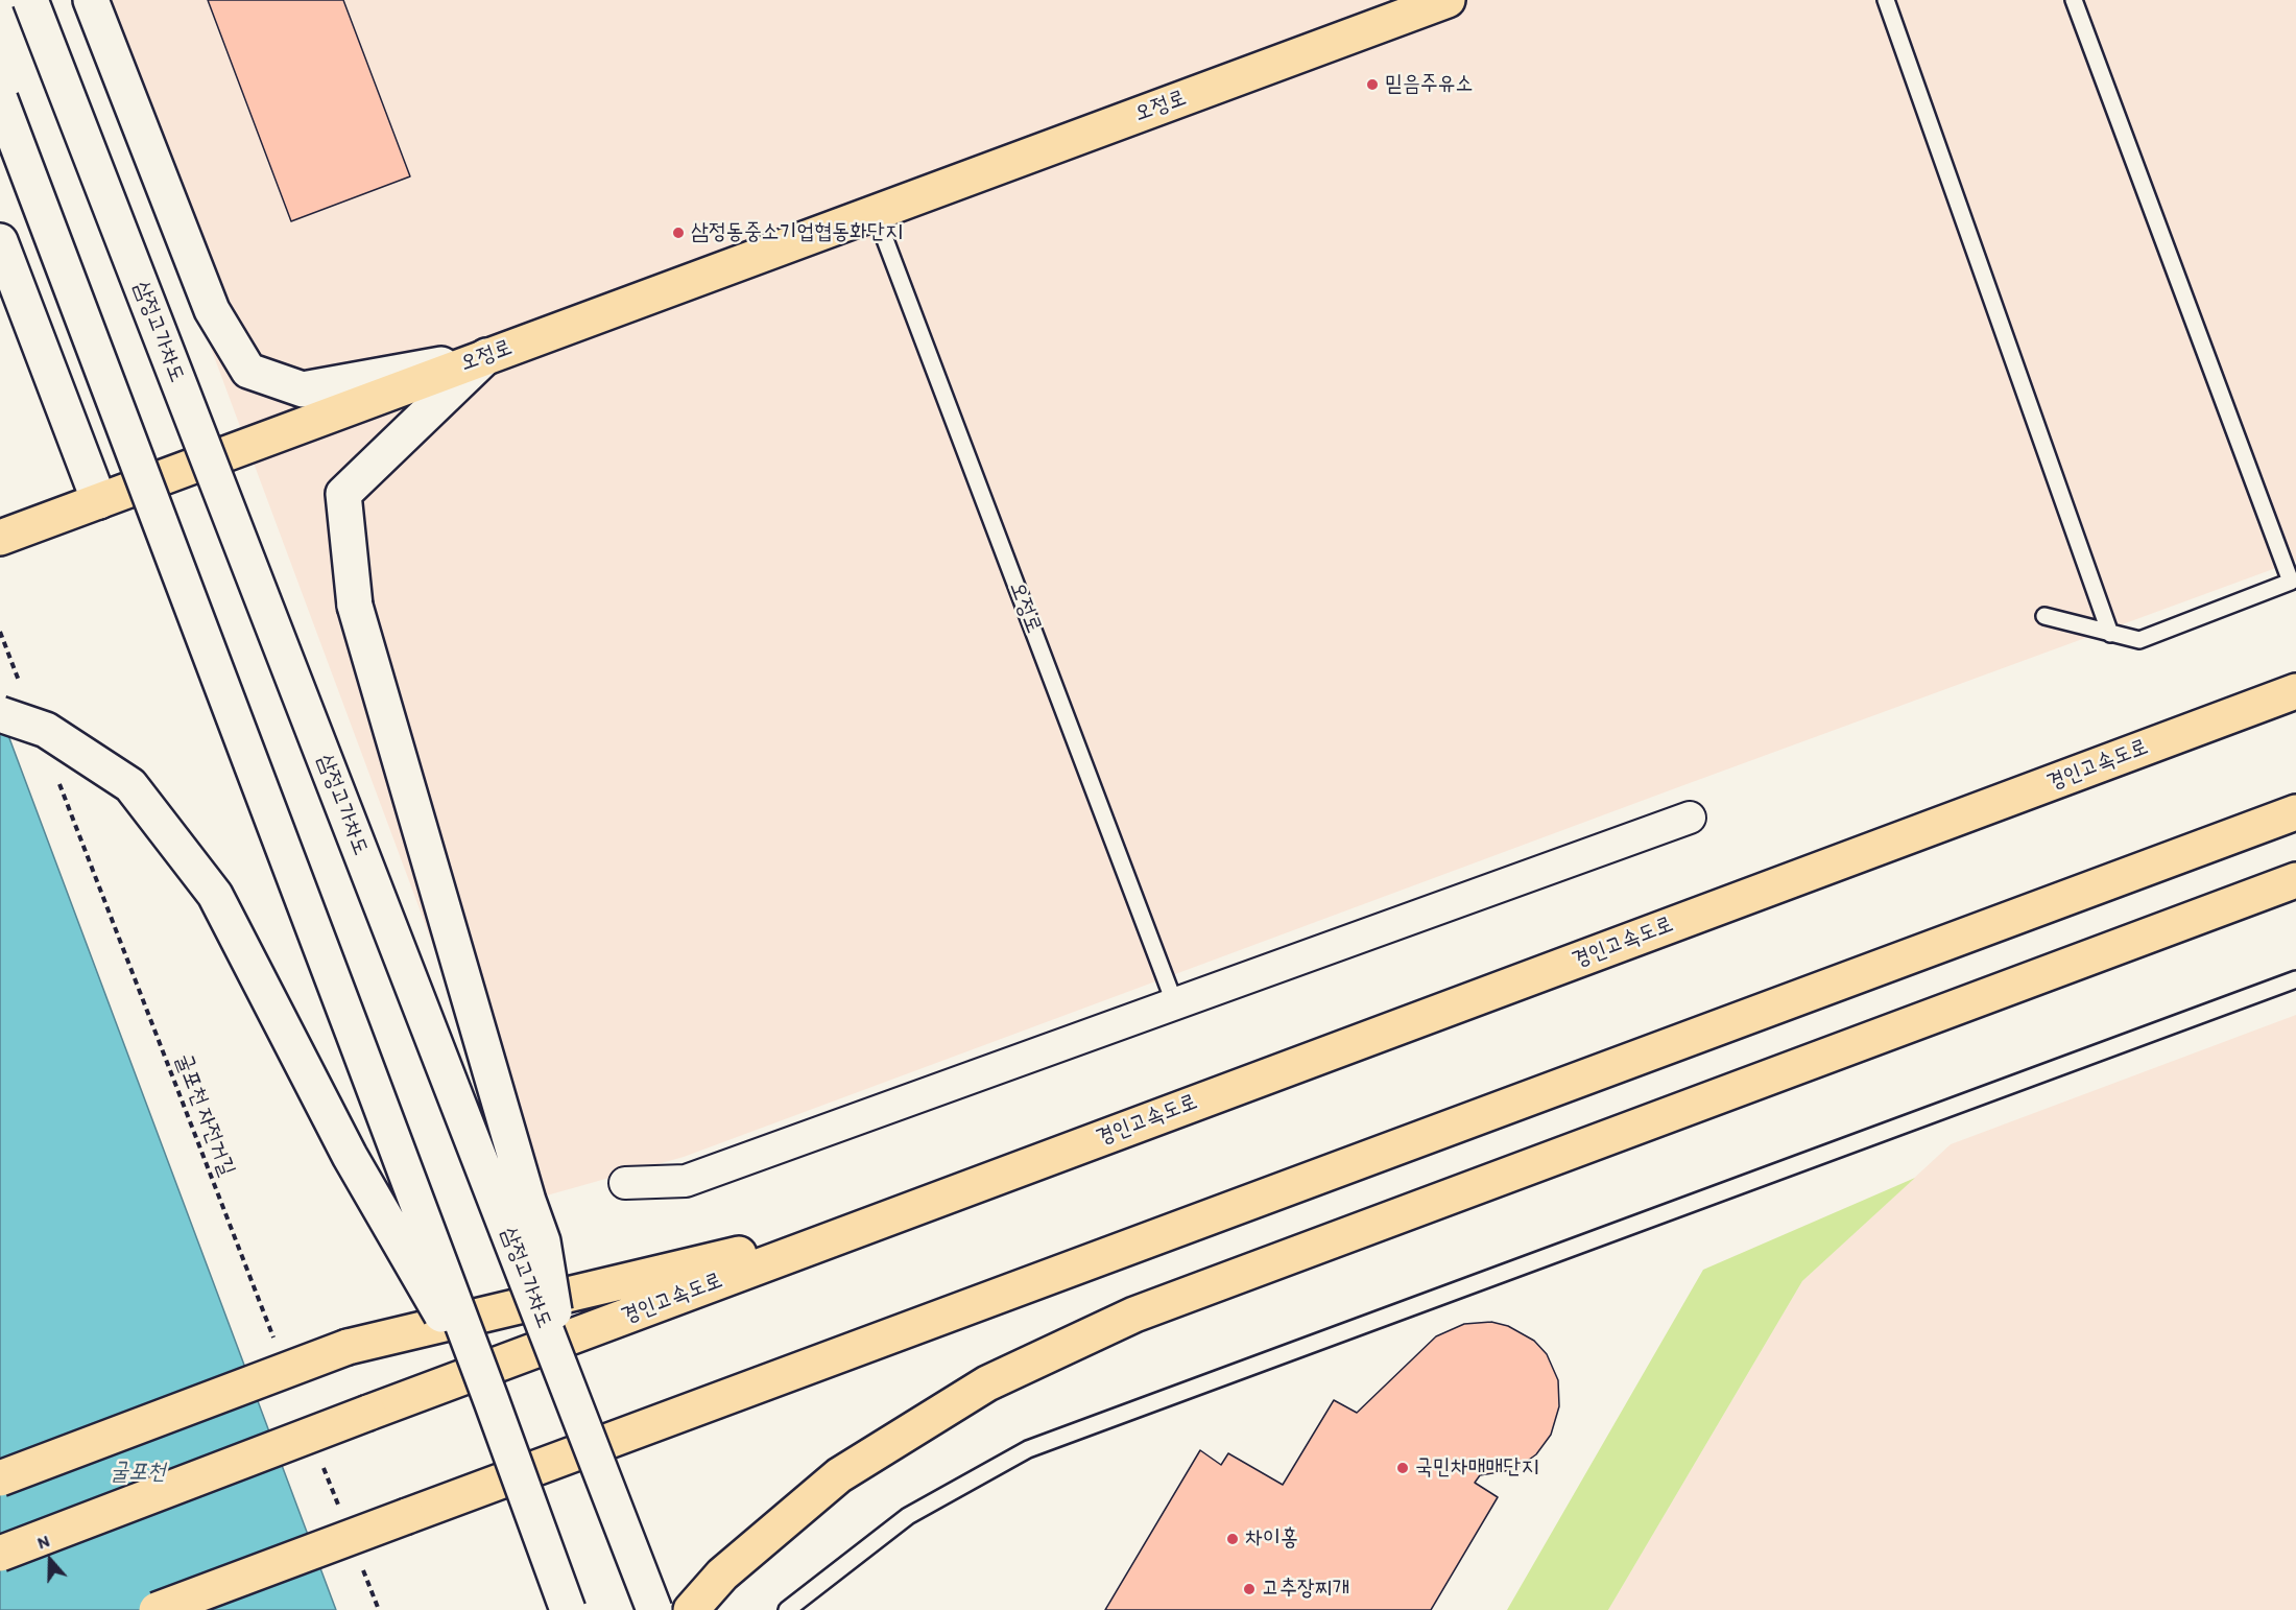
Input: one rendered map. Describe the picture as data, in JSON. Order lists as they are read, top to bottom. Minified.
{"streets":{"main road":["오정로","경인고속도로"],"street":["삼정고가차도"],"path":["굴포천 자전거길"]},"water":["굴포천"],"places":["믿음주유소","삼정동중소기업협동화단지","국민차매매단지","차이홍","고추장찌개"],"north":"top"}
